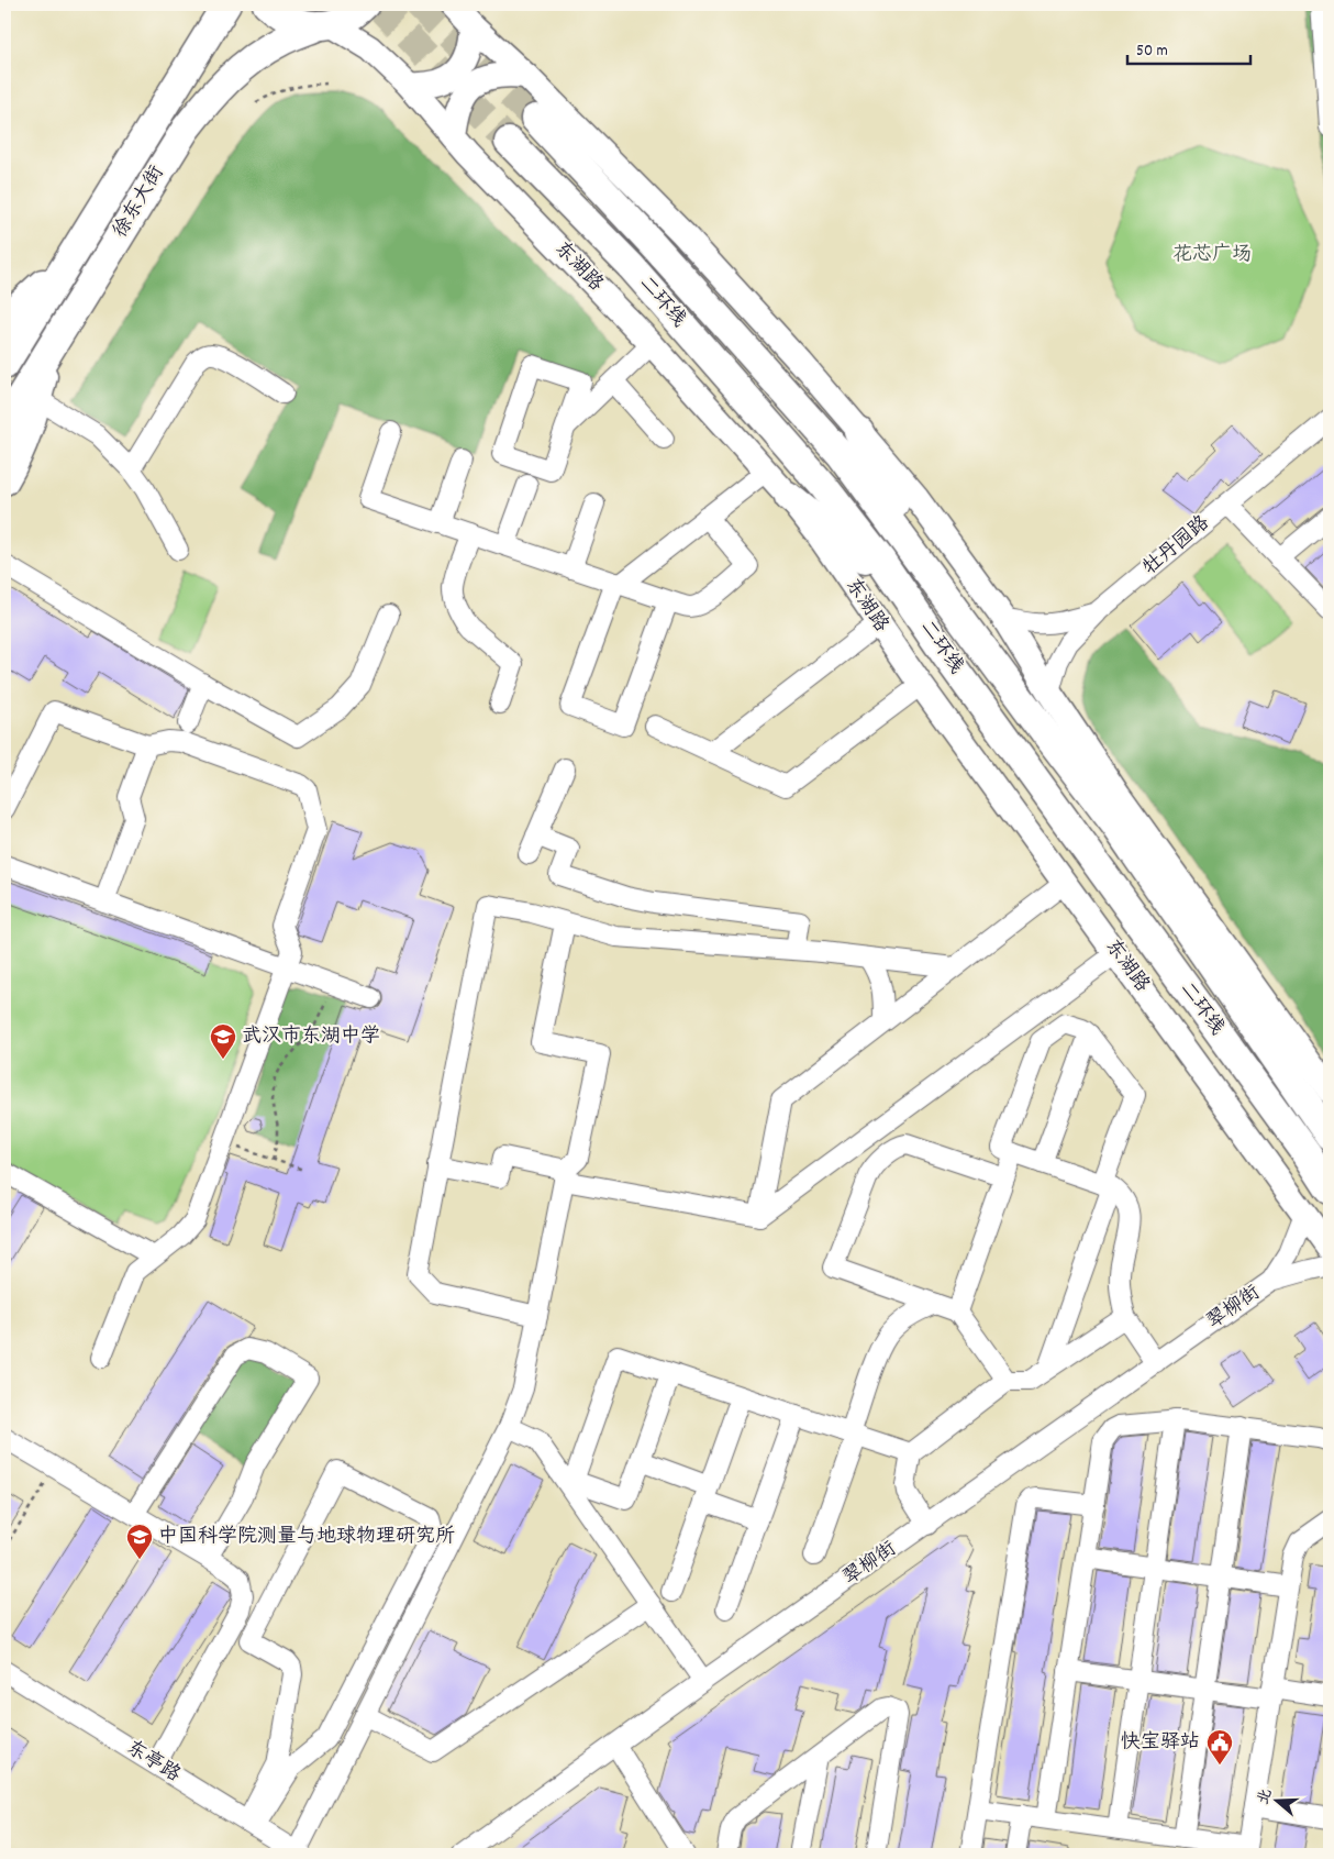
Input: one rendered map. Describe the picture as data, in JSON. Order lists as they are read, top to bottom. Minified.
{"streets":{"highway":["徐东大街","二环线"],"main road":["东湖路"],"street":["牡丹园路","翠柳街","东亭路"]},"crossings":[["徐东大街","东湖路"]],"parks":["花芯广场"],"places":{"school or university":["武汉市东湖中学","中国科学院测量与地球物理研究所"],"public building":["快宝驿站"]},"scale_bar":"50 m","north":"left"}
